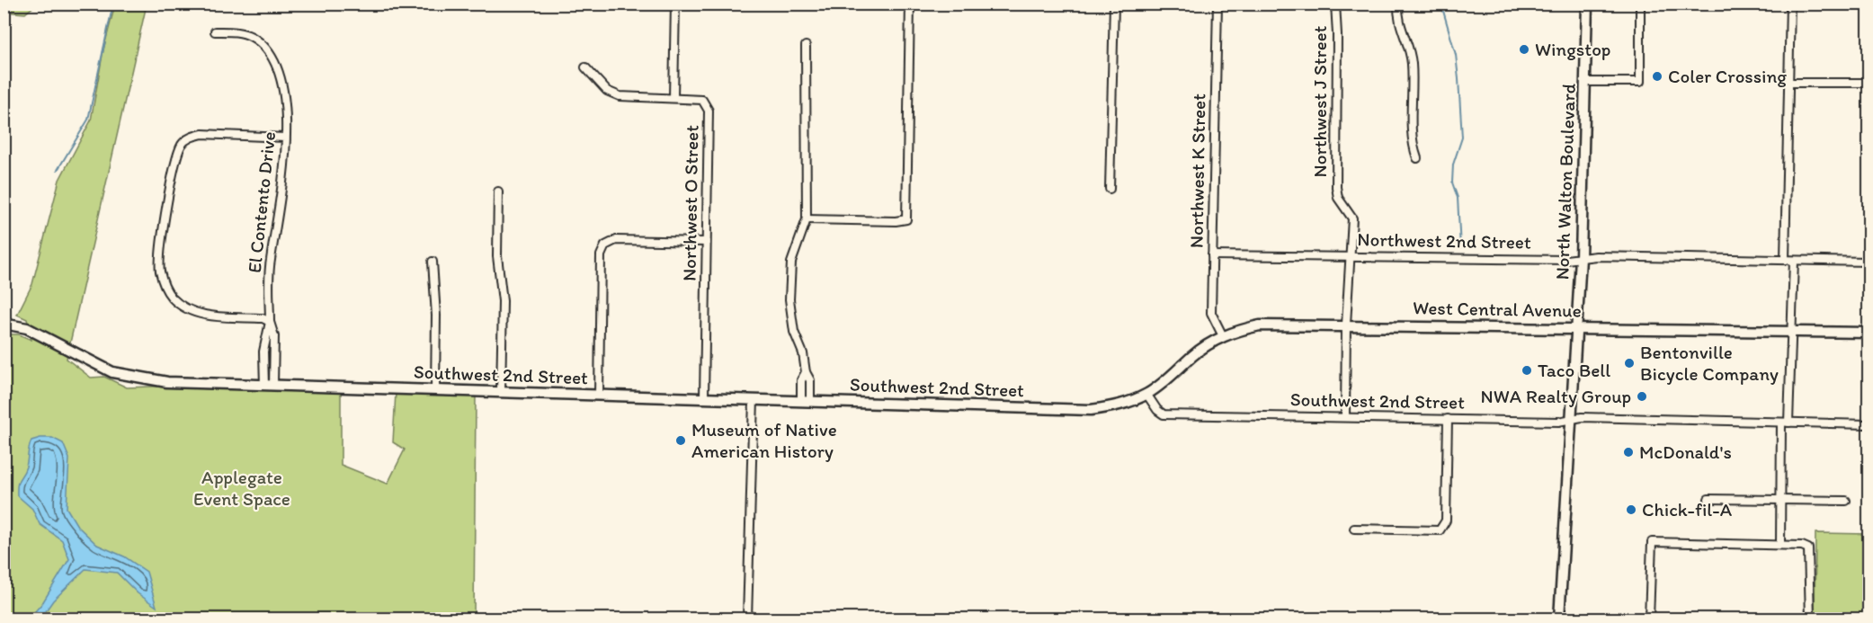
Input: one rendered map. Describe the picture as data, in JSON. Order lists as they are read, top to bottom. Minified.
{"streets":{"main road":["North Walton Boulevard","West Central Avenue","Southwest 2nd Street"],"street":["Northwest J Street","Northwest K Street","El Contento Drive","Northwest O Street","Northwest 2nd Street"]},"crossings":[["Northwest J Street","Northwest 2nd Street"],["Northwest J Street","West Central Avenue"],["Northwest J Street","Southwest 2nd Street"],["Northwest K Street","Northwest 2nd Street"],["Northwest K Street","West Central Avenue"],["North Walton Boulevard","Northwest 2nd Street"],["North Walton Boulevard","West Central Avenue"],["North Walton Boulevard","Southwest 2nd Street"],["El Contento Drive","Southwest 2nd Street"],["Northwest O Street","Southwest 2nd Street"],["West Central Avenue","Southwest 2nd Street"]],"parks":["Applegate Event Space"],"places":["Wingstop","Coler Crossing","Bentonville Bicycle Company","Taco Bell","NWA Realty Group","Museum of Native American History","McDonald's","Chick-fil-A"]}
